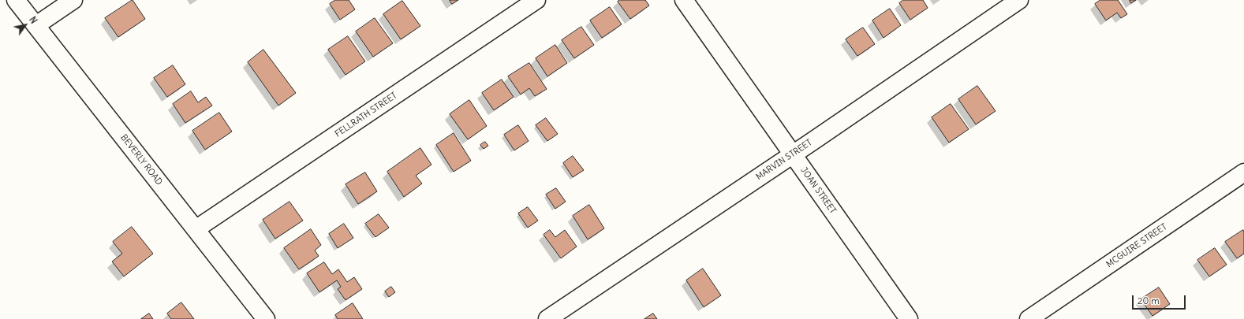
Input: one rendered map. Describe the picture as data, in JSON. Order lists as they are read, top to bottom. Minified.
{"streets":{"street":["FELLRATH STREET","BEVERLY ROAD","MARVIN STREET","JOAN STREET","MCGUIRE STREET"]},"crossings":[["FELLRATH STREET","BEVERLY ROAD"],["MARVIN STREET","JOAN STREET"]],"scale_bar":"20 m","north":"top right"}
